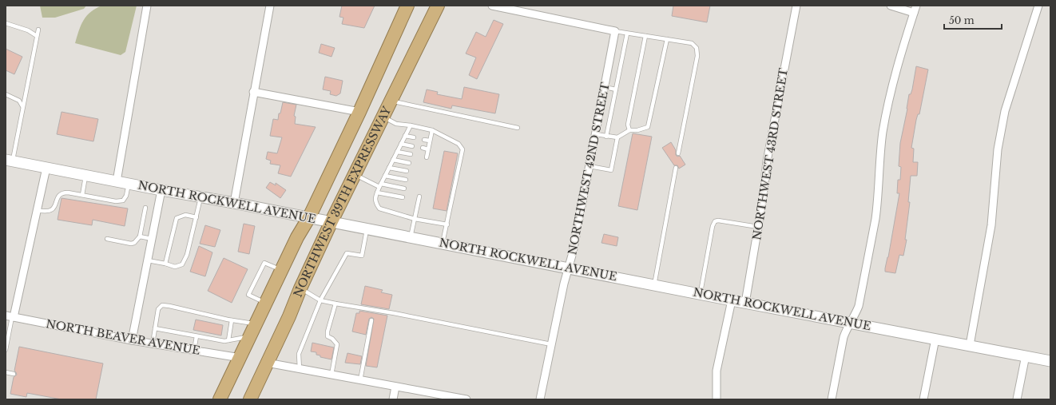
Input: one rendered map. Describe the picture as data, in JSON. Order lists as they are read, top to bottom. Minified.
{"streets":{"highway":["NORTHWEST 39TH EXPRESSWAY"],"main road":["NORTH ROCKWELL AVENUE"],"street":["NORTHWEST 43RD STREET","NORTHWEST 42ND STREET","NORTH BEAVER AVENUE"]},"crossings":[["NORTHWEST 43RD STREET","NORTH ROCKWELL AVENUE"],["NORTHWEST 42ND STREET","NORTH ROCKWELL AVENUE"],["NORTH ROCKWELL AVENUE","NORTHWEST 39TH EXPRESSWAY"],["NORTHWEST 39TH EXPRESSWAY","NORTH BEAVER AVENUE"]],"scale_bar":"50 m"}
